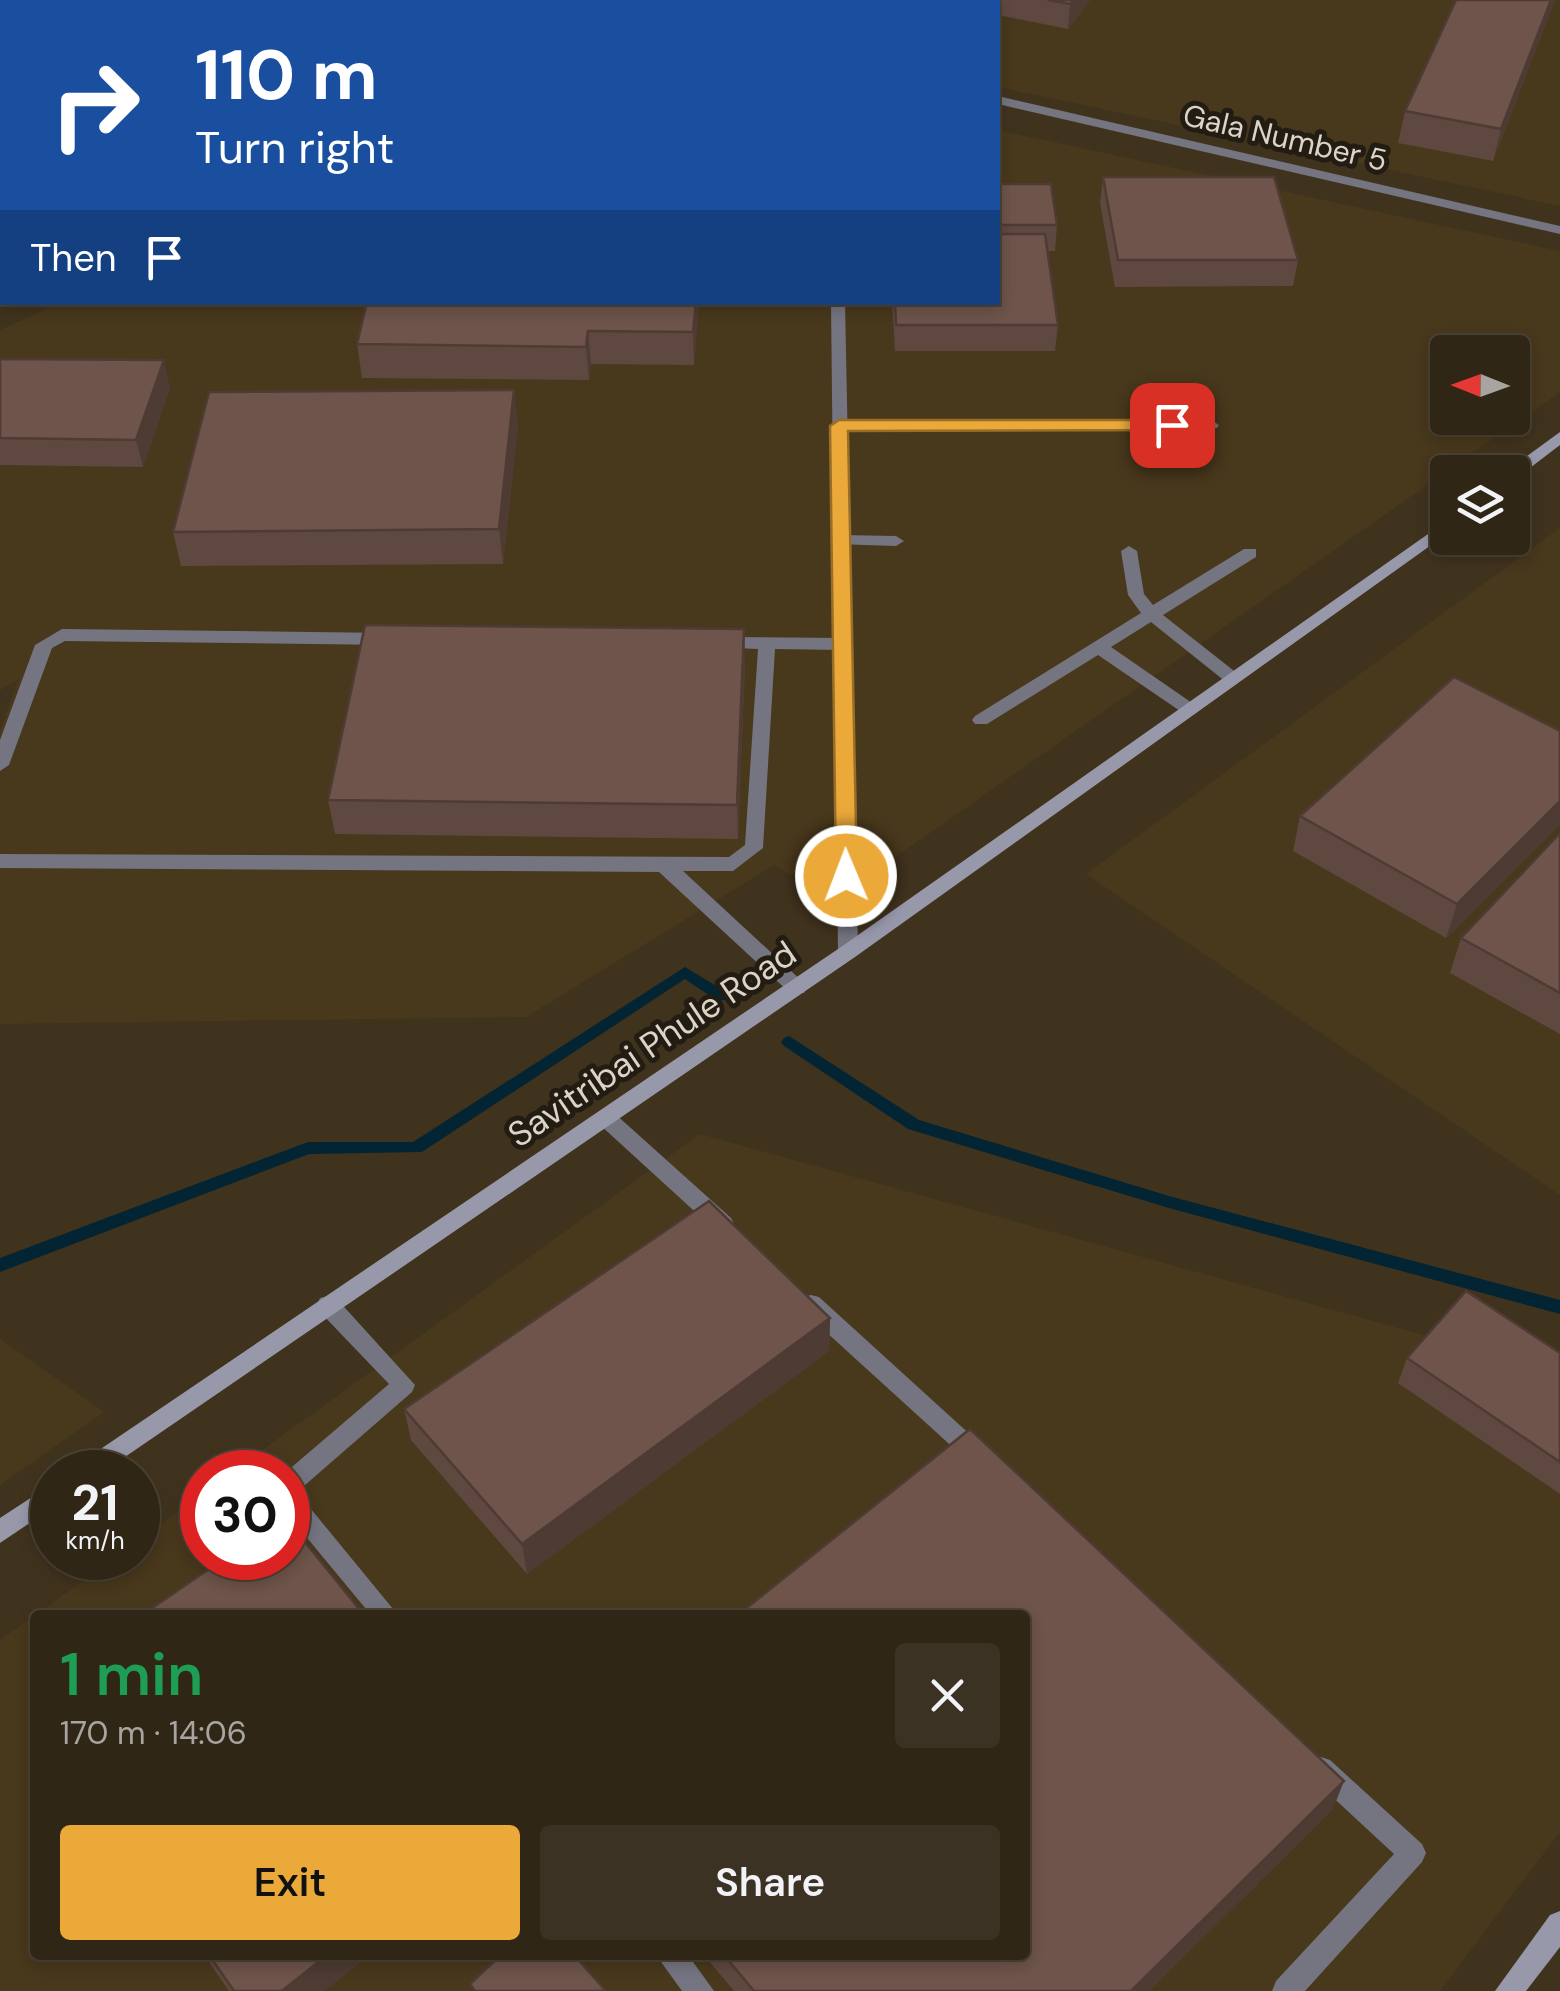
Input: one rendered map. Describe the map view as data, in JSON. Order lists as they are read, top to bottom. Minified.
{"streets":{"street":["Gala Number 5","Savitribai Phule Road"]},"north":"left","page":{"turn":["110 m","Turn right"],"then":"Then","speed":"21 km/h","limit":"30","heading":["1 min","170 m · 14:06"],"buttons":["Exit","Share"]}}
